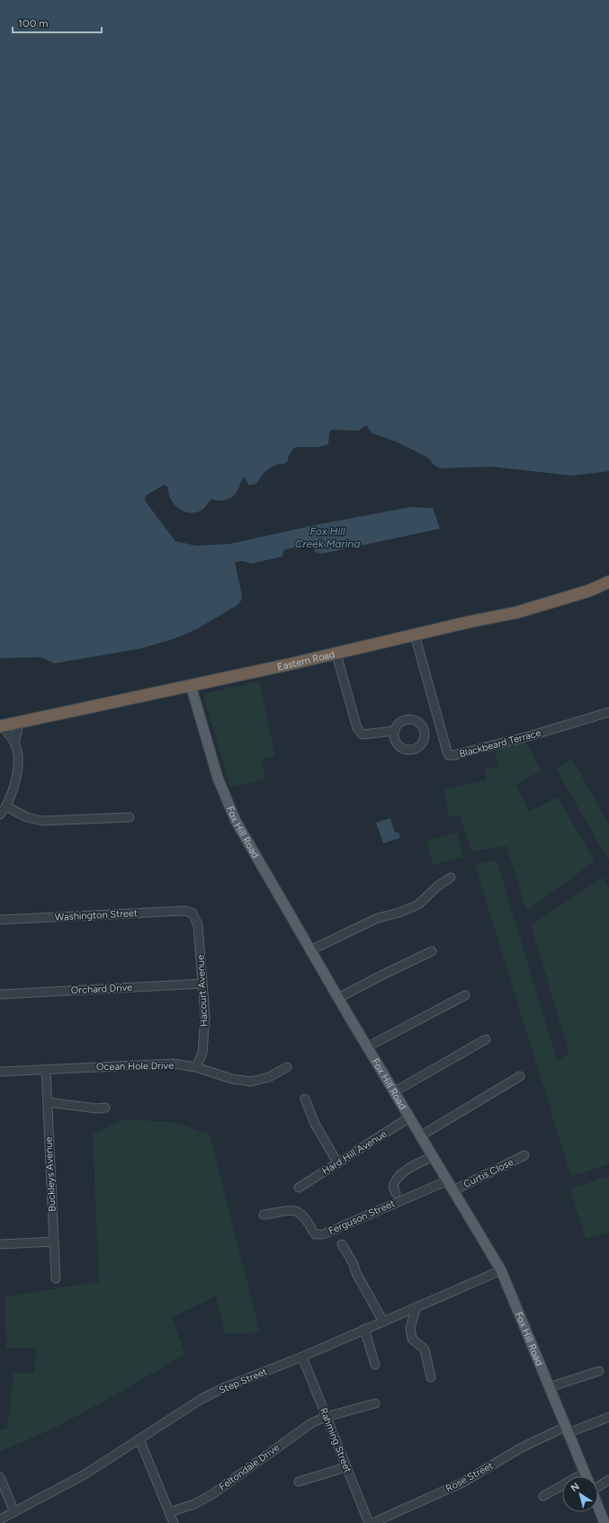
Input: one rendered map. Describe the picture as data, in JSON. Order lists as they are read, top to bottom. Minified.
{"streets":{"highway":["Eastern Road"],"main road":["Fox Hill Road"],"street":["Blackbeard Terrace","Washington Street","Orchard Drive","Hacourt Avenue","Ocean Hole Drive","Hard Hill Avenue","Curtis Close","Buckleys Avenue","Ferguson Street","Step Street","Rahming Street","Feltondale Drive","Rose Street"]},"crossings":[["Eastern Road","Blackbeard Terrace"],["Eastern Road","Fox Hill Road"],["Fox Hill Road","Hard Hill Avenue"],["Fox Hill Road","Curtis Close"],["Fox Hill Road","Ferguson Street"],["Fox Hill Road","Step Street"],["Fox Hill Road","Rose Street"],["Washington Street","Hacourt Avenue"],["Orchard Drive","Hacourt Avenue"],["Hacourt Avenue","Ocean Hole Drive"],["Ocean Hole Drive","Buckleys Avenue"],["Step Street","Rahming Street"],["Rahming Street","Feltondale Drive"]],"water":["Fox Hill Creek Marina"],"scale_bar":"100 m","north":"top left"}
